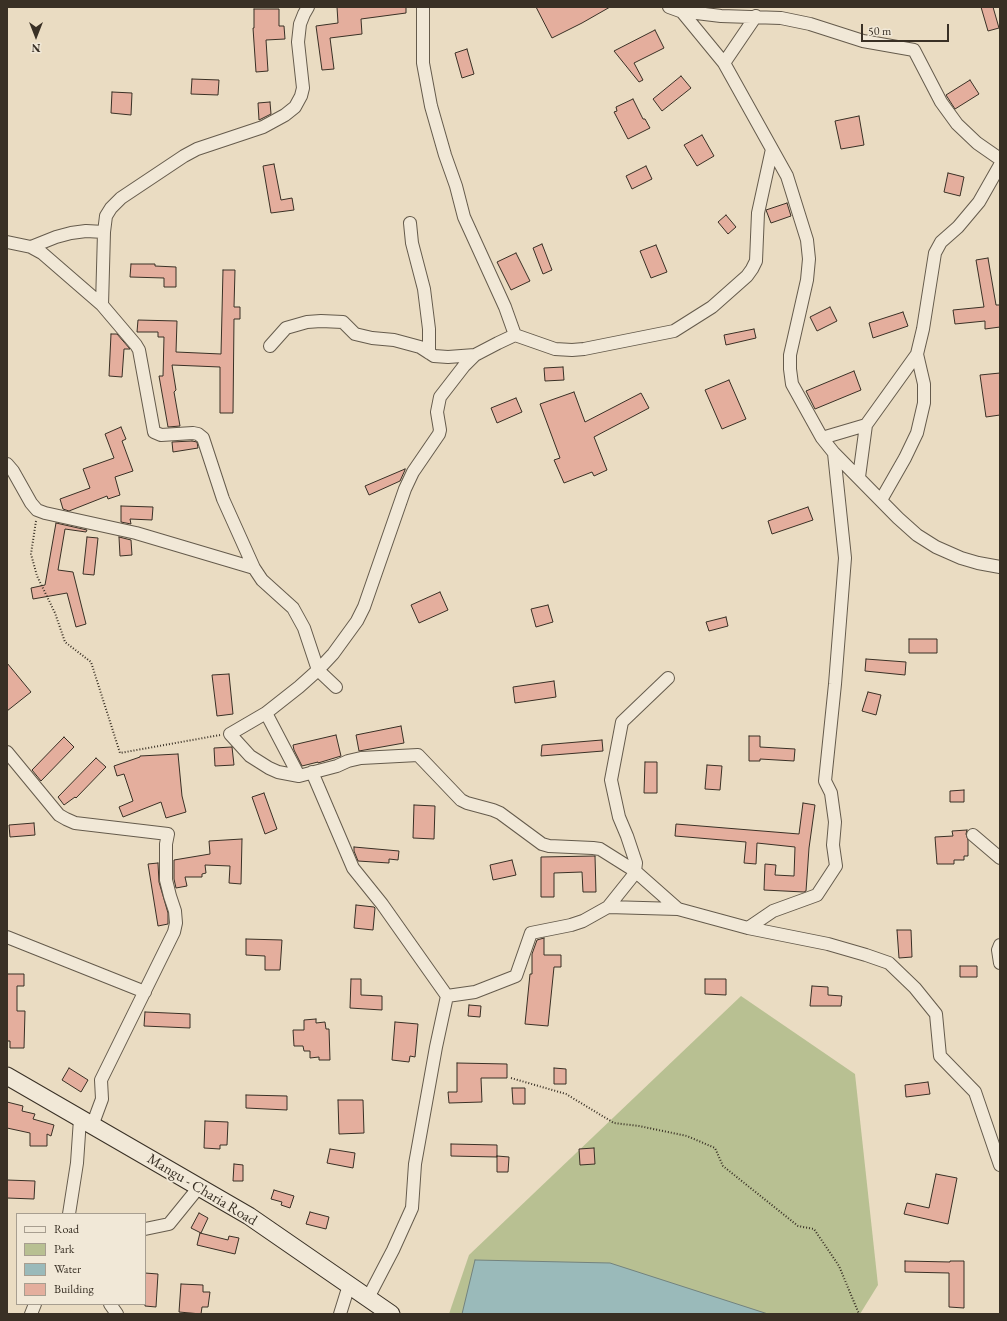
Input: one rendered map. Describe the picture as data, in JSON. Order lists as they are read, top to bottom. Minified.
{"streets":{"street":["Mangu - Charia Road"]},"legend":["Road","Park","Water","Building"],"scale_bar":"50 m","north":"bottom"}
